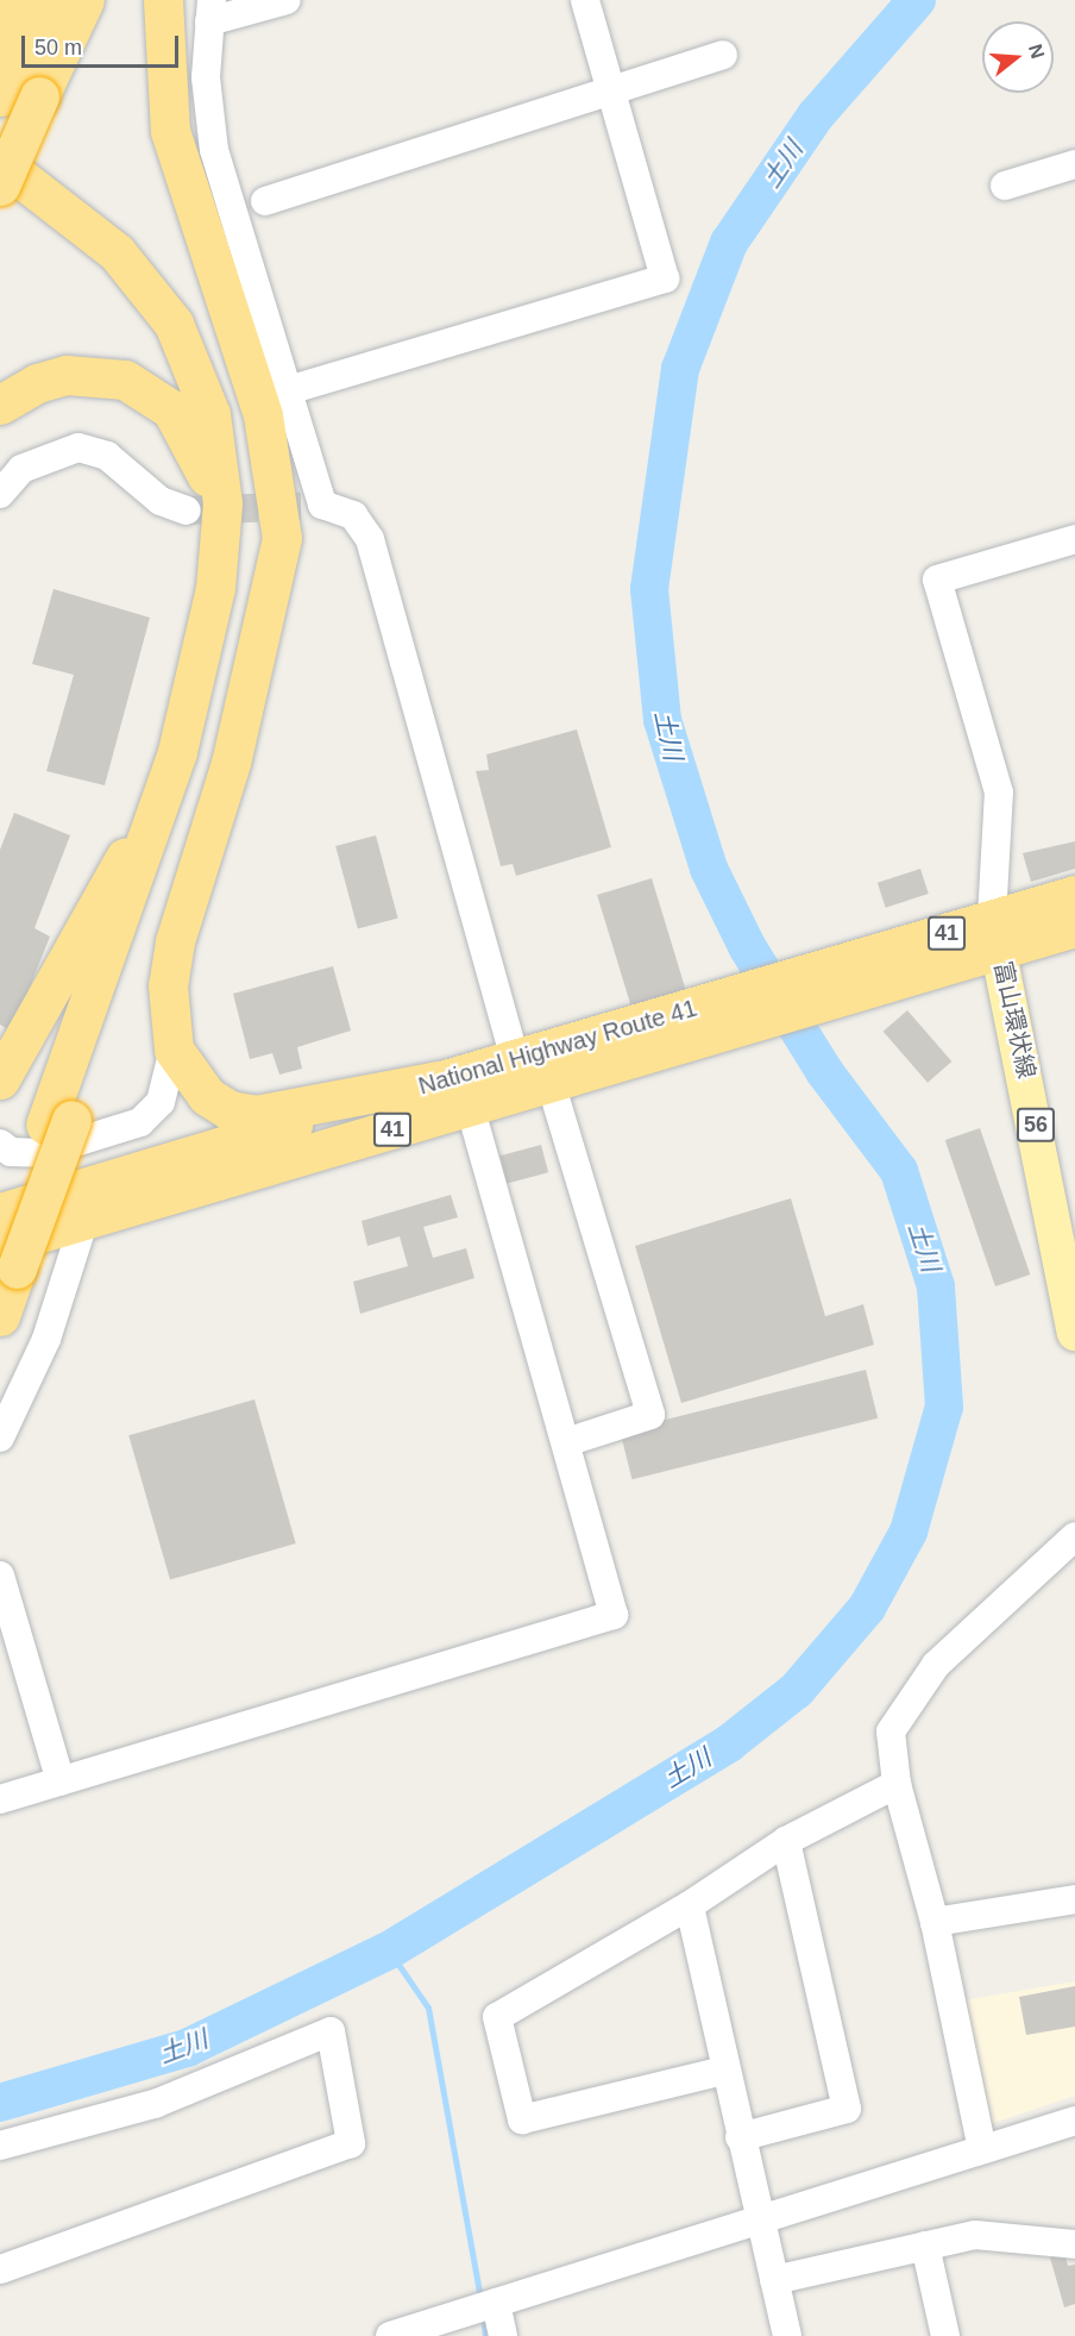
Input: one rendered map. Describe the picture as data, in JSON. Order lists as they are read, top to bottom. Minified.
{"streets":{"highway":["41","National Highway Route 41"],"main road":["富山環状線","56"]},"crossings":[["富山環状線","National Highway Route 41"]],"water":["土川"],"scale_bar":"50 m","north":"right"}
